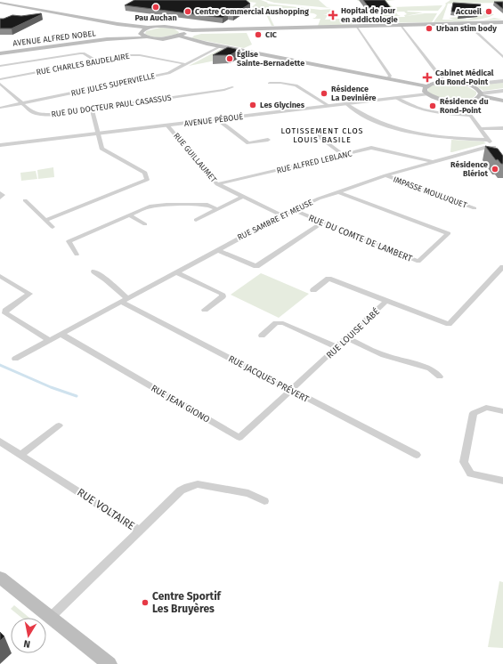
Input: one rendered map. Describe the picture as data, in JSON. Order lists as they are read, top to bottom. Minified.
{"streets":{"main road":["AVENUE ALFRED NOBEL"],"street":["RUE CHARLES BAUDELAIRE","RUE JULES SUPERVIELLE","RUE DU DOCTEUR PAUL CASASSUS","AVENUE PÉBOUÉ","RUE GUILLAUMET","RUE ALFRED LEBLANC","IMPASSE MOULUQUET","RUE SAMBRE ET MEUSE","RUE DU COMTE DE LAMBERT","RUE LOUISE LABÉ","RUE JACQUES PRÉVERT","RUE JEAN GIONO","RUE VOLTAIRE"]},"crossings":[["RUE CHARLES BAUDELAIRE","RUE JULES SUPERVIELLE"],["RUE JULES SUPERVIELLE","RUE DU DOCTEUR PAUL CASASSUS"],["AVENUE PÉBOUÉ","RUE GUILLAUMET"],["RUE GUILLAUMET","RUE ALFRED LEBLANC"],["RUE GUILLAUMET","RUE SAMBRE ET MEUSE"],["RUE ALFRED LEBLANC","RUE SAMBRE ET MEUSE"],["IMPASSE MOULUQUET","RUE SAMBRE ET MEUSE"],["RUE SAMBRE ET MEUSE","RUE DU COMTE DE LAMBERT"],["RUE SAMBRE ET MEUSE","RUE JACQUES PRÉVERT"],["RUE SAMBRE ET MEUSE","RUE JEAN GIONO"],["RUE LOUISE LABÉ","RUE JACQUES PRÉVERT"],["RUE LOUISE LABÉ","RUE JEAN GIONO"],["RUE JACQUES PRÉVERT","RUE JEAN GIONO"]],"districts":["LOTISSEMENT CLOS LOUIS BASILE"],"places":{"other":["Pau Auchan","Centre Commercial Aushopping","Accueil","Urban stim body","CIC","Église Sainte-Bernadette","Résidence La Devinière","Les Glycines","Résidence du Rond-Point","Résidence Blériot","Centre Sportif Les Bruyères"],"health":["Hopital de jour en addictologie","Cabinet Médical du Rond-Point"]},"north":"bottom"}
